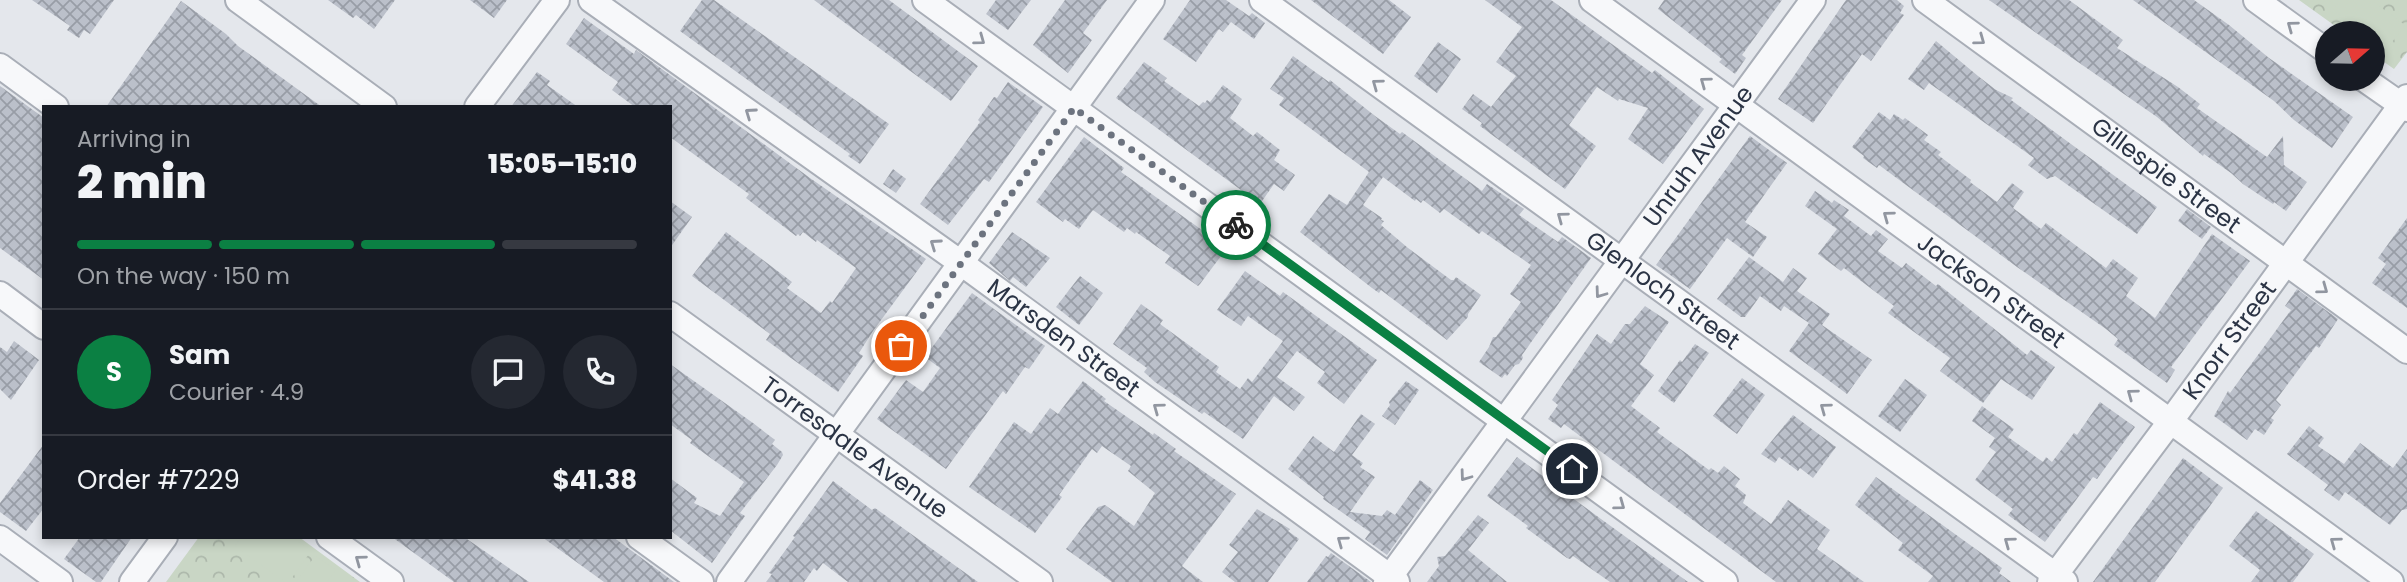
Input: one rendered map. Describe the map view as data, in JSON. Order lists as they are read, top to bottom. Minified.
{"streets":{"street":["Unruh Avenue","Gillespie Street","Glenloch Street","Jackson Street","Marsden Street","Knorr Street","Torresdale Avenue"]},"crossings":[["Unruh Avenue","Glenloch Street"],["Unruh Avenue","Jackson Street"],["Unruh Avenue","Marsden Street"],["Gillespie Street","Knorr Street"],["Glenloch Street","Knorr Street"],["Jackson Street","Knorr Street"]],"one_way":["Unruh Avenue","Gillespie Street","Jackson Street"],"north":"right","page":{"heading":["2 min","Arriving in","15:05–15:10"],"panel":["Sam","Courier · 4.9","Order #7229","$41.38"],"bar":"On the way · 150 m","round":"S"}}
